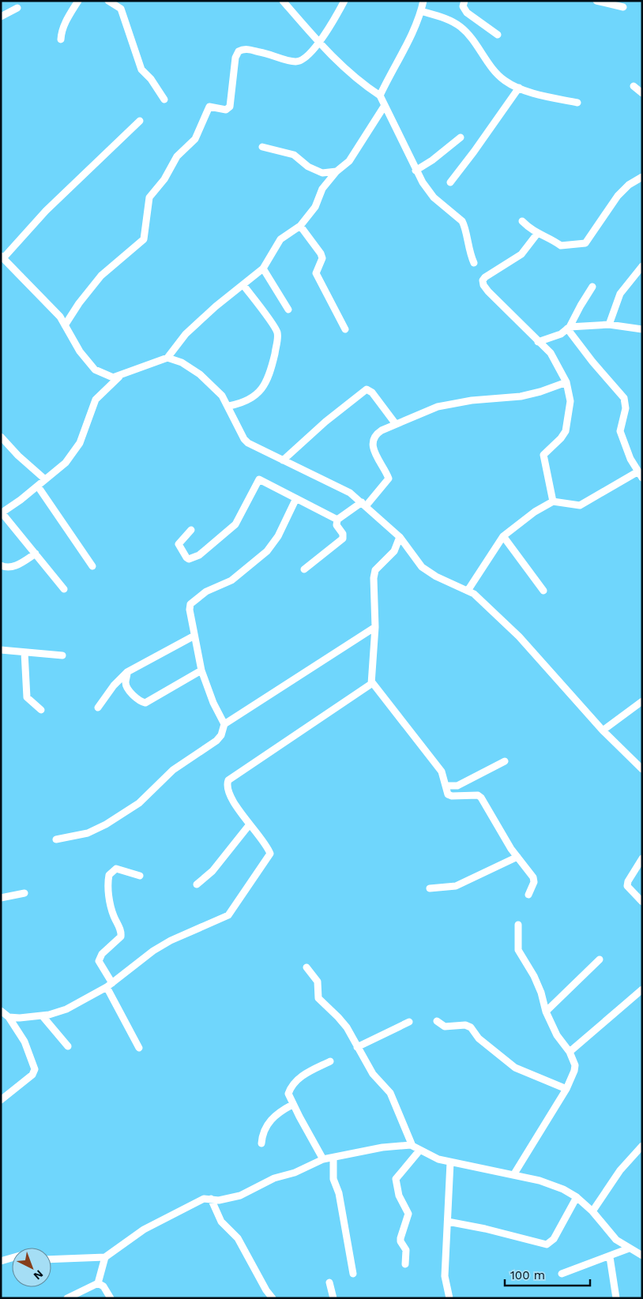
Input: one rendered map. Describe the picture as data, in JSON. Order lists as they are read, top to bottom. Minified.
{"scale_bar":"100 m","north":"bottom right"}
